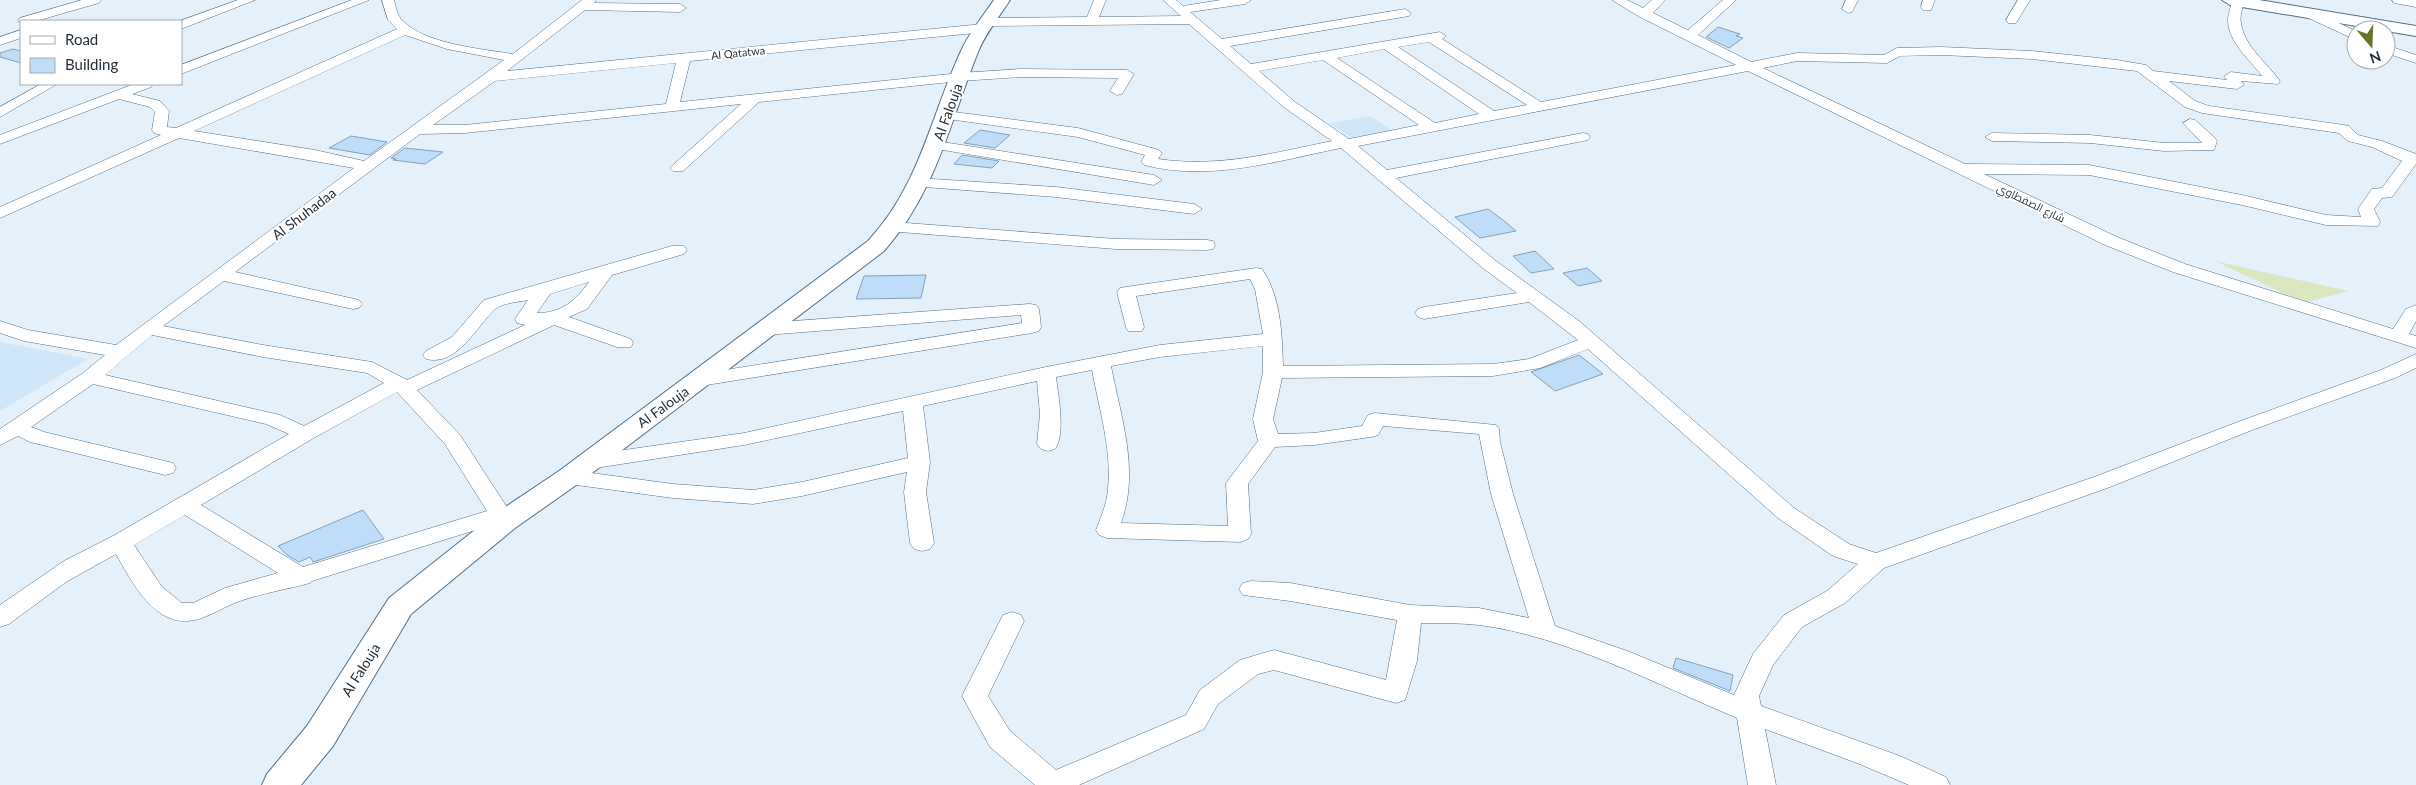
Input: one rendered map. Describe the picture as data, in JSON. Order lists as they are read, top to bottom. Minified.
{"streets":{"main road":["Al Falouja"],"street":["Al Qatatwa","شارع الصفطاوي","Al Shuhadaa"]},"crossings":[["Al Qatatwa","Al Falouja"],["Al Qatatwa","Al Shuhadaa"]],"legend":["Road","Building"],"north":"bottom"}
